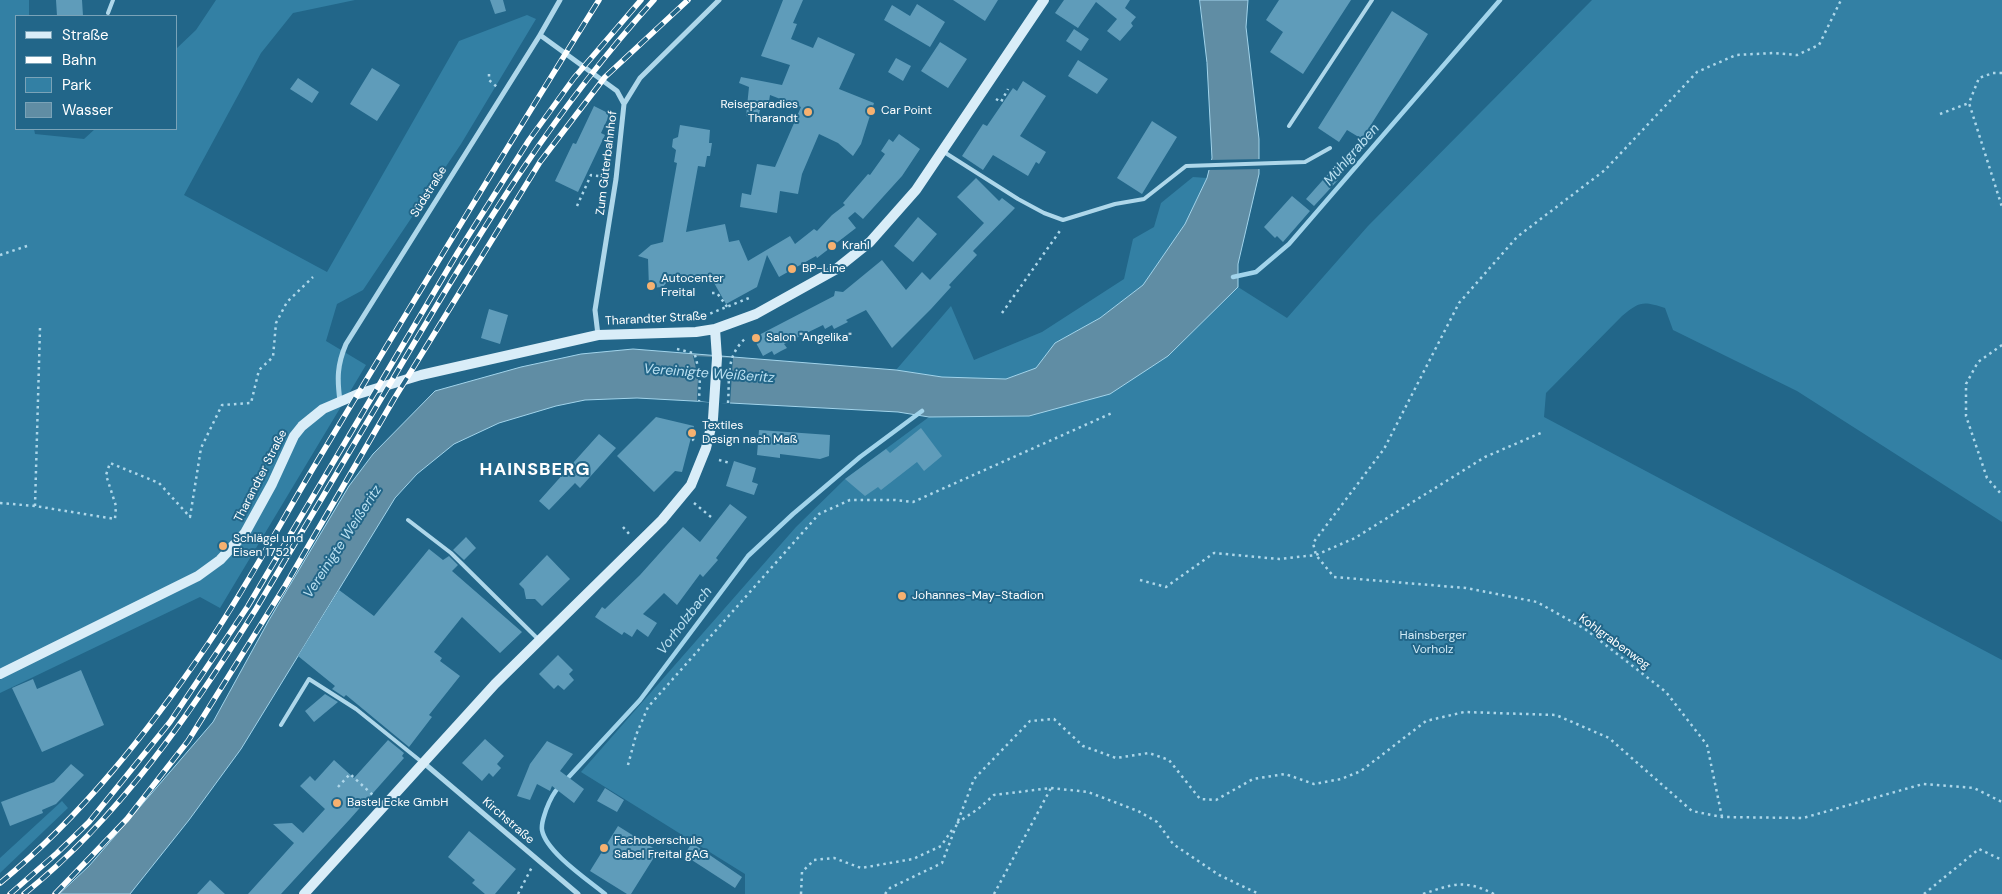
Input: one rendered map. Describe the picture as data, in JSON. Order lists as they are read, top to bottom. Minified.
{"streets":{"main road":["Tharandter Straße"],"street":["Zum Güterbahnhof","Südstraße","Kirchstraße"],"path":["Kohlgrabenweg"]},"crossings":[["Zum Güterbahnhof","Tharandter Straße"],["Südstraße","Tharandter Straße"]],"districts":["HAINSBERG"],"water":["Mühlgraben","Vereinigte Weißeritz","Vorholzbach"],"parks":["Hainsberger Vorholz"],"places":["Car Point","Reiseparadies Tharandt","Krahl","BP-Line","Autocenter Freital","Salon \"Angelika\"","Textiles Design nach Maß","Schlägel und Eisen 1752","Johannes-May-Stadion","Bastel Ecke GmbH","Fachoberschule Sabel Freital gAG"],"legend":["Straße","Bahn","Park","Wasser"]}
